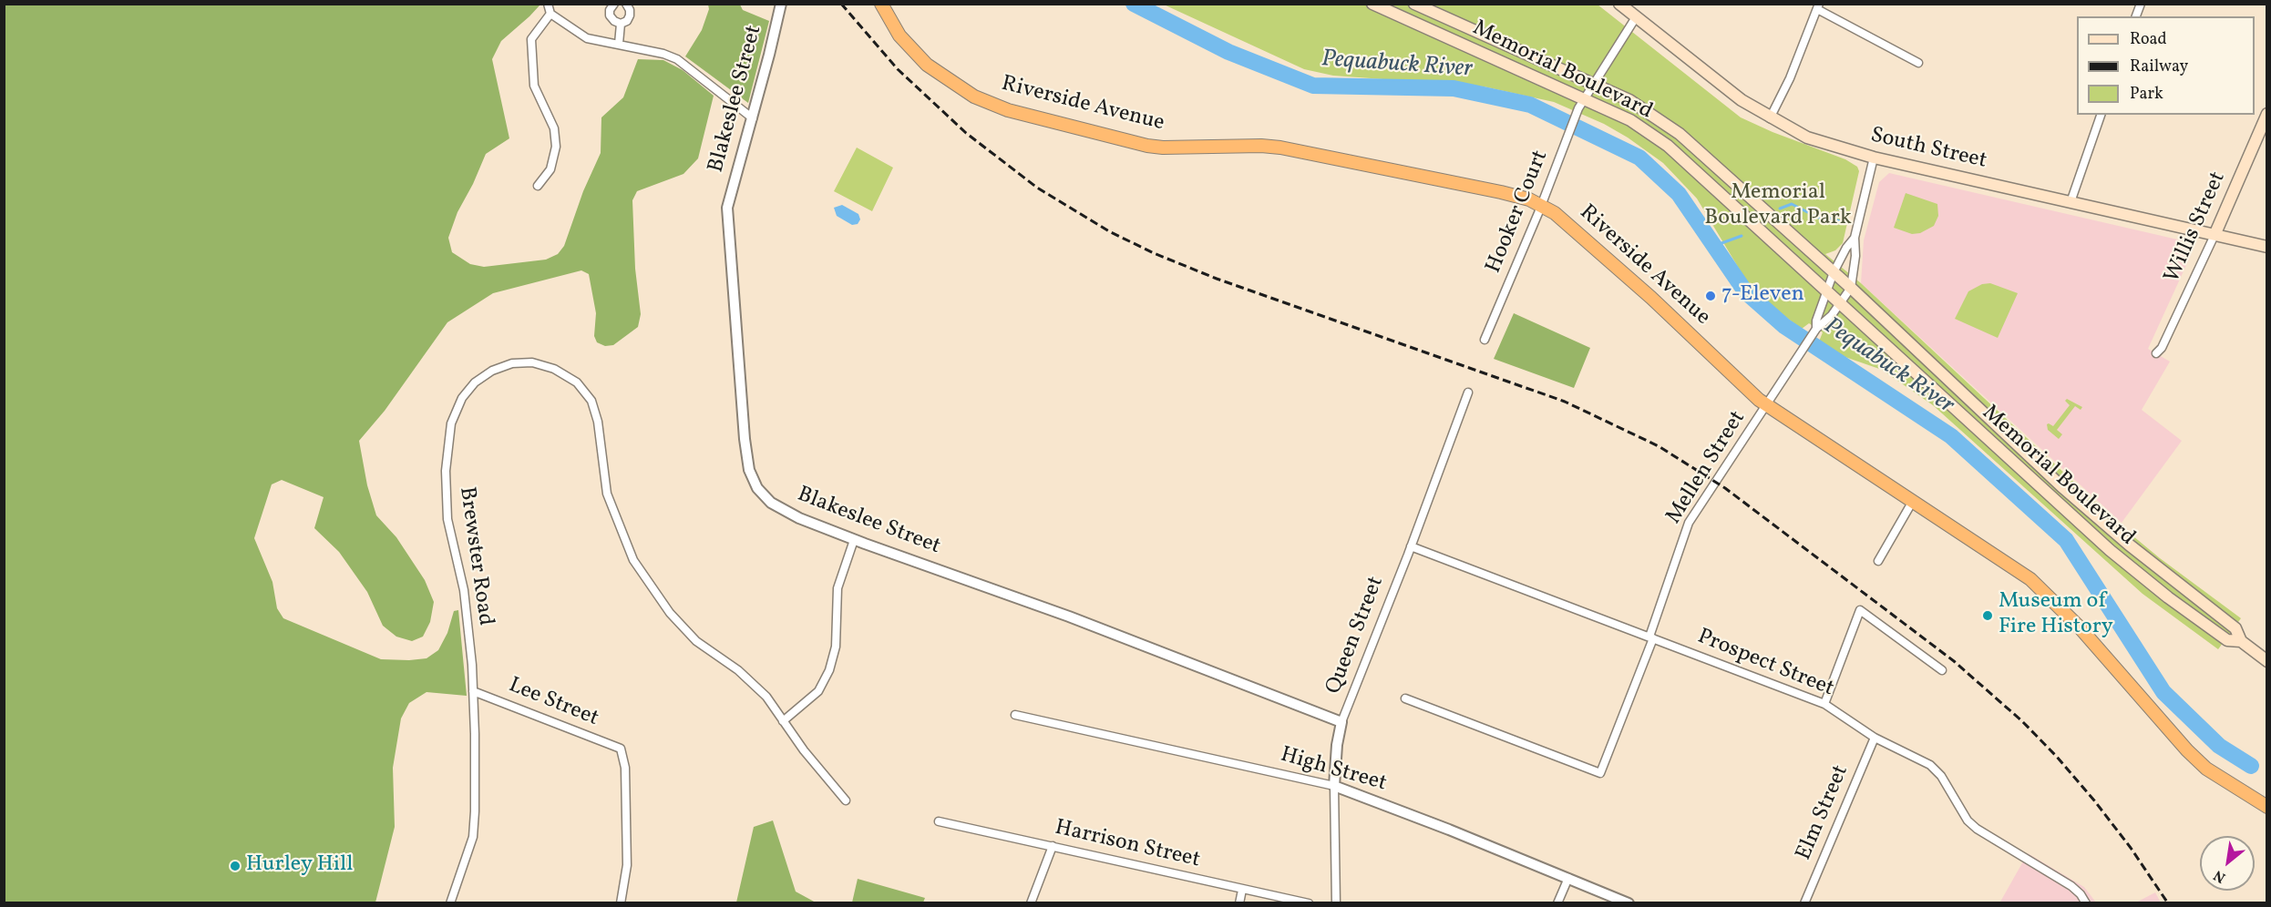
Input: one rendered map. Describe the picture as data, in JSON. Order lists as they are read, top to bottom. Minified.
{"streets":{"highway":["Riverside Avenue"],"main road":["Memorial Boulevard","South Street","Willis Street"],"street":["Blakeslee Street","Hooker Court","Mellen Street","Brewster Road","Queen Street","Prospect Street","Lee Street","High Street","Elm Street","Harrison Street"]},"crossings":[["Memorial Boulevard","Hooker Court"],["Memorial Boulevard","Mellen Street"],["Blakeslee Street","Queen Street"],["Riverside Avenue","Hooker Court"],["Riverside Avenue","Mellen Street"],["South Street","Hooker Court"],["South Street","Willis Street"],["South Street","Mellen Street"],["Mellen Street","Prospect Street"],["Brewster Road","Lee Street"],["Queen Street","Prospect Street"],["Queen Street","High Street"],["Prospect Street","Elm Street"]],"water":["Pequabuck River"],"parks":["Memorial Boulevard Park"],"places":["7-Eleven","Museum of Fire History","Hurley Hill"],"legend":["Road","Railway","Park"],"north":"bottom left"}
